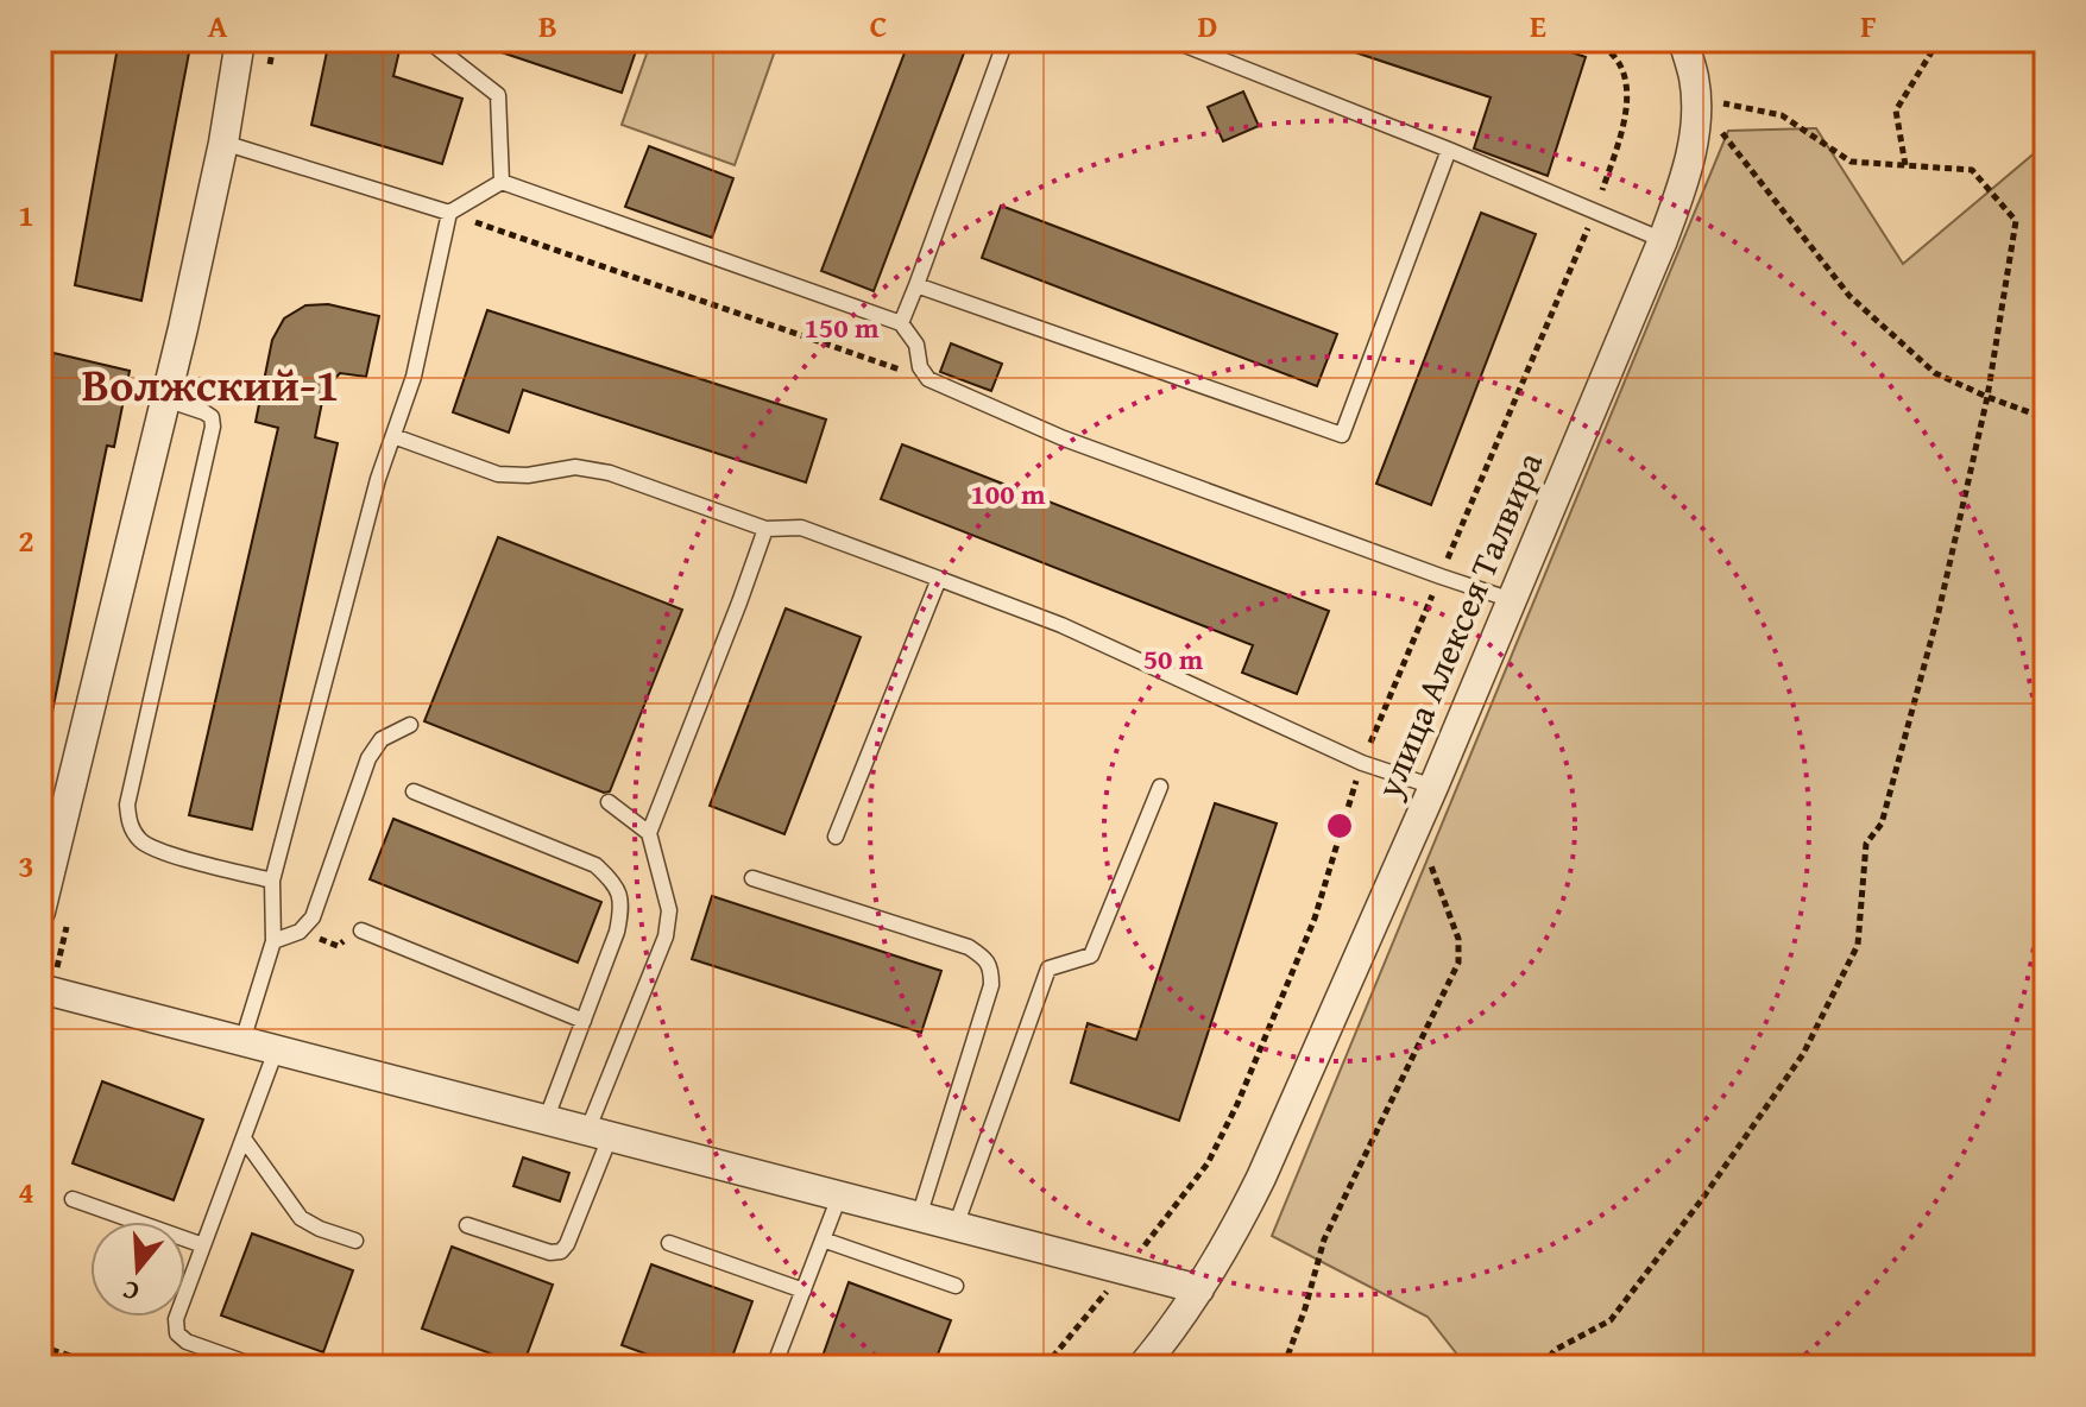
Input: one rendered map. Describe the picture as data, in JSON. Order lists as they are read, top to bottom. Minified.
{"streets":{"street":["улица Алексея Талвира"]},"districts":["Волжский-1"],"north":"bottom","grid":{"columns":["A","B","C","D","E","F"],"rows":["1","2","3","4"]},"rings":["150 m","100 m","50 m"]}
